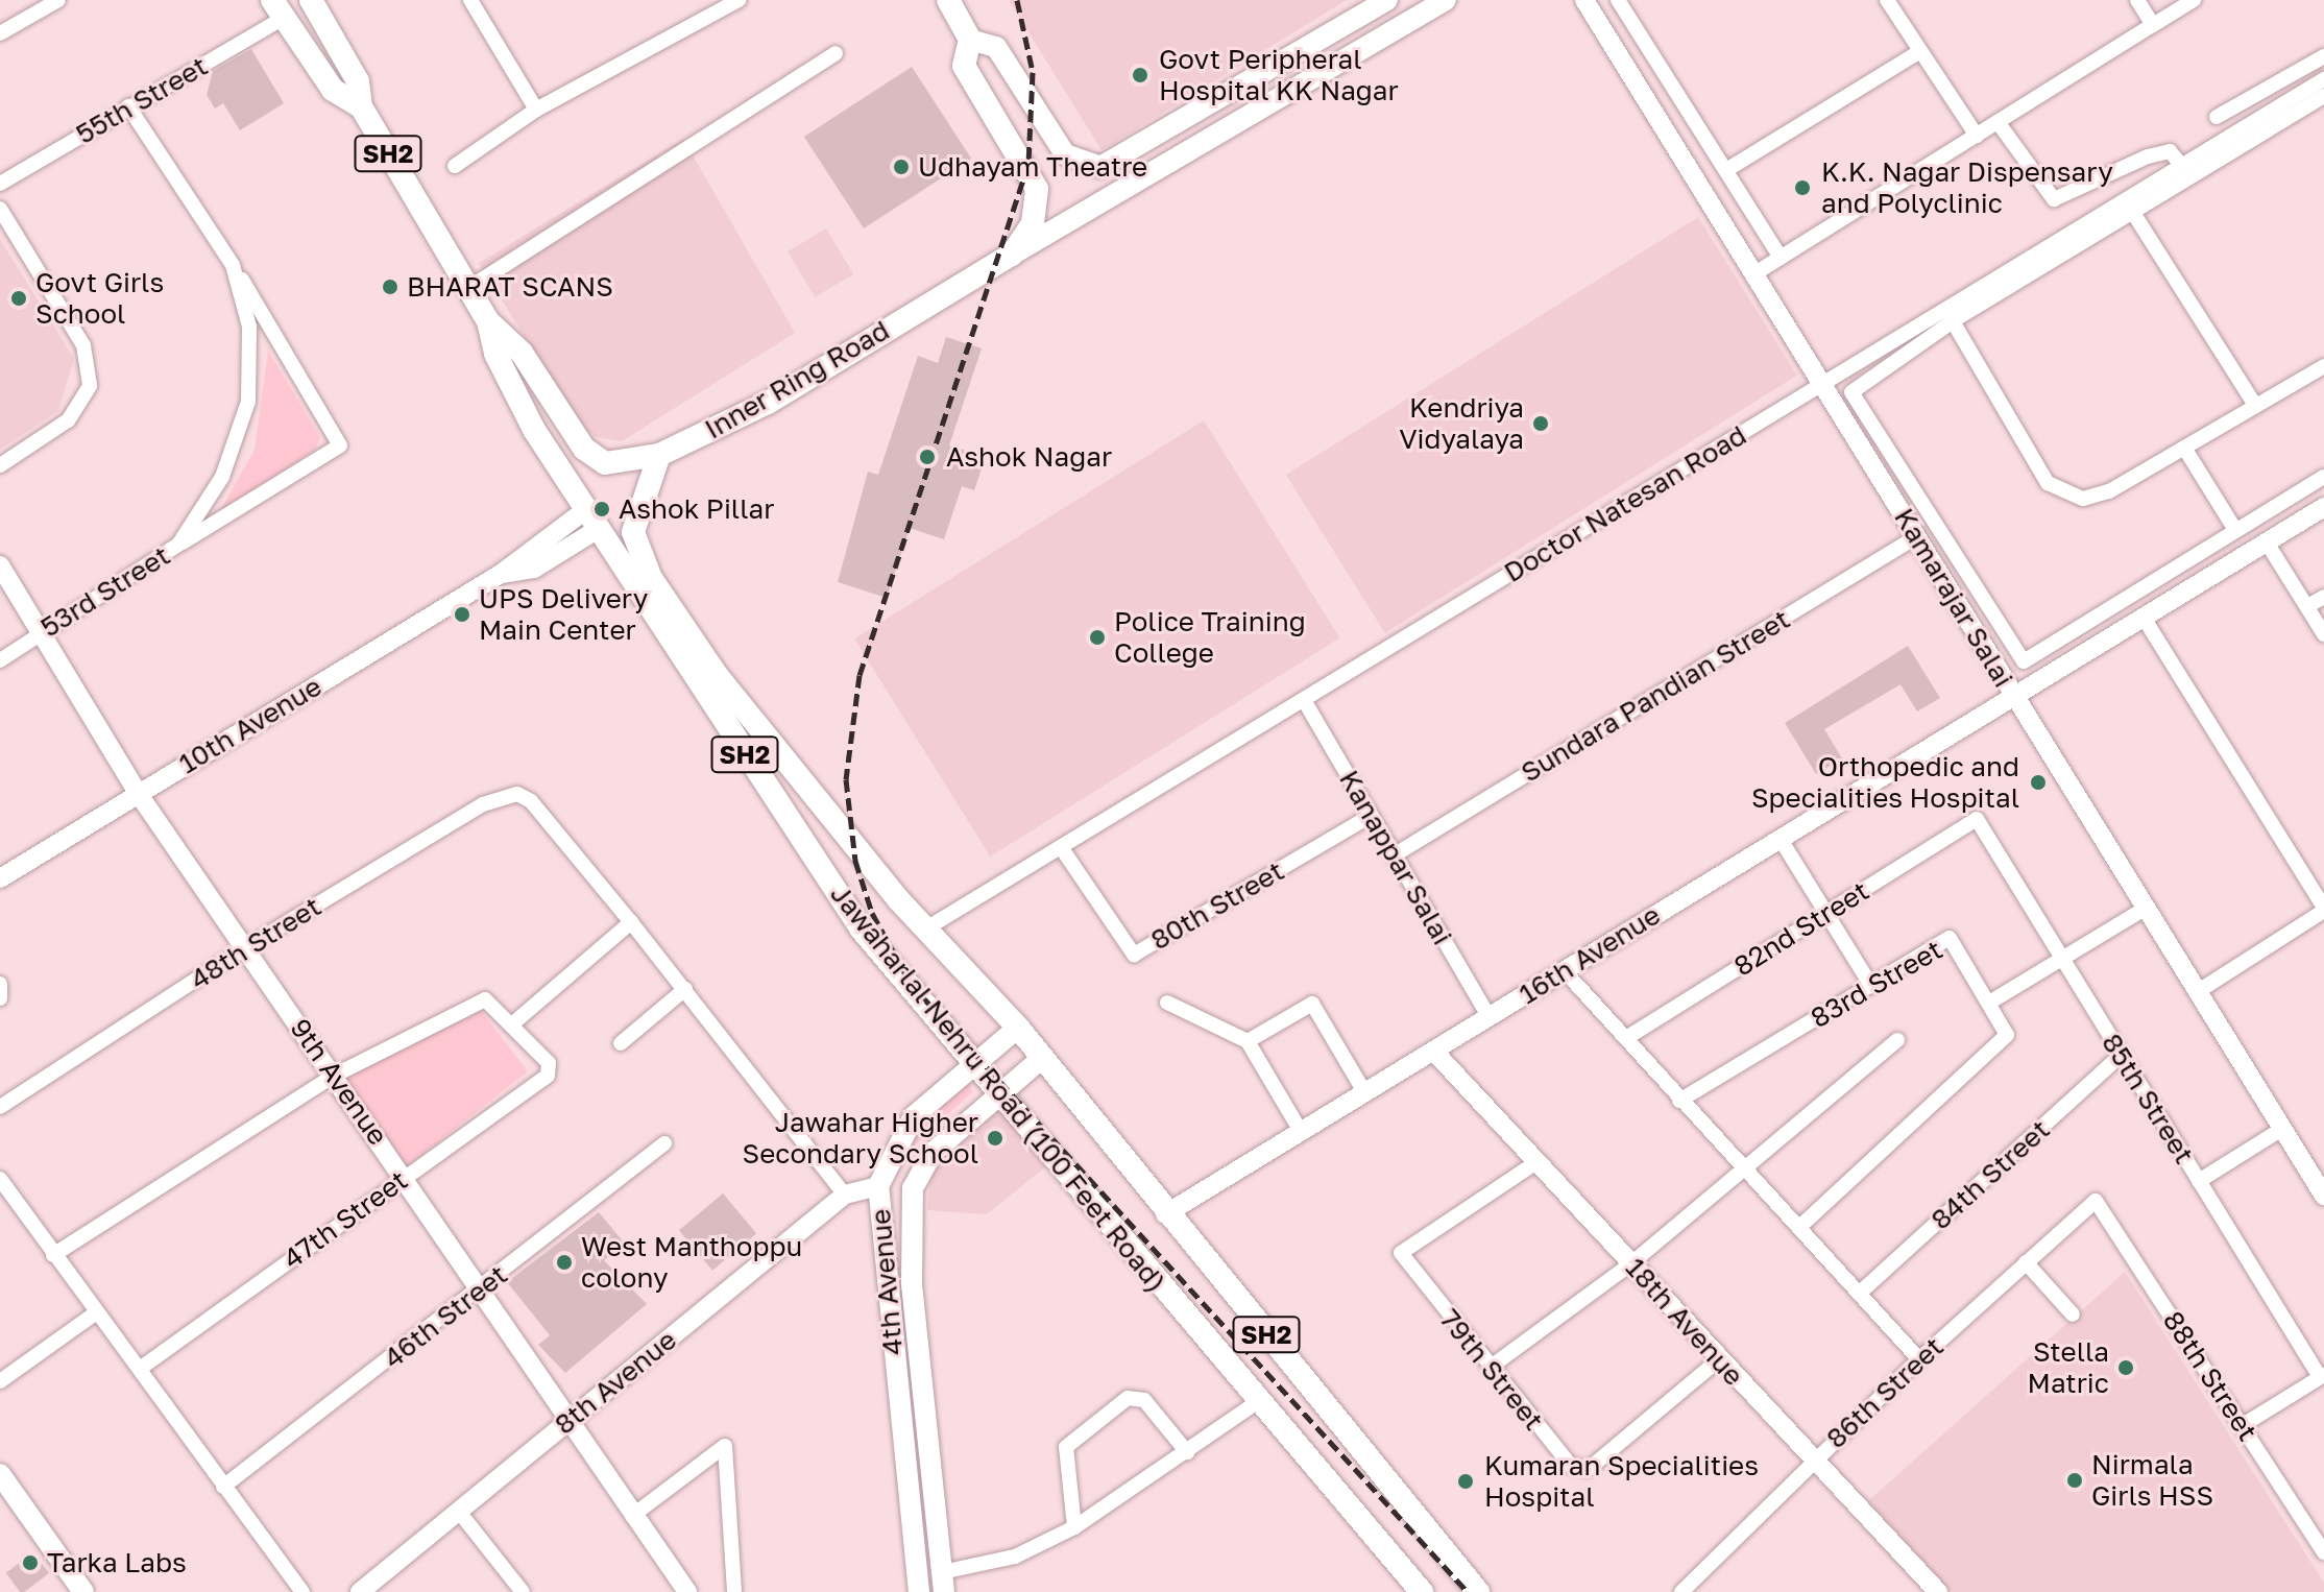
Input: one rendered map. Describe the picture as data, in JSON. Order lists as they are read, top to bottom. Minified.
{"streets":{"main road":["SH2","Inner Ring Road","Jawaharlal Nehru Road (100 Feet Road)","4th Avenue"],"street":["55th Street","Doctor Natesan Road","53rd Street","Kamarajar Salai","Sundara Pandian Street","10th Avenue","Kanappar Salai","80th Street","82nd Street","48th Street","16th Avenue","83rd Street","9th Avenue","85th Street","84th Street","47th Street","46th Street","18th Avenue","79th Street","88th Street","8th Avenue","86th Street"]},"crossings":[["55th Street","Inner Ring Road"],["55th Street","53rd Street"],["Inner Ring Road","Jawaharlal Nehru Road (100 Feet Road)"],["Doctor Natesan Road","Kamarajar Salai"],["Doctor Natesan Road","Kanappar Salai"],["Doctor Natesan Road","80th Street"],["Doctor Natesan Road","Jawaharlal Nehru Road (100 Feet Road)"],["53rd Street","9th Avenue"],["Kamarajar Salai","Sundara Pandian Street"],["Kamarajar Salai","16th Avenue"],["Sundara Pandian Street","Kanappar Salai"],["10th Avenue","9th Avenue"],["10th Avenue","Jawaharlal Nehru Road (100 Feet Road)"],["Kanappar Salai","80th Street"],["Kanappar Salai","16th Avenue"],["82nd Street","85th Street"],["48th Street","9th Avenue"],["16th Avenue","Jawaharlal Nehru Road (100 Feet Road)"],["16th Avenue","18th Avenue"],["9th Avenue","47th Street"],["9th Avenue","46th Street"],["9th Avenue","8th Avenue"],["Jawaharlal Nehru Road (100 Feet Road)","4th Avenue"],["85th Street","84th Street"],["4th Avenue","8th Avenue"],["18th Avenue","79th Street"],["18th Avenue","86th Street"],["88th Street","86th Street"]],"places":["Govt Peripheral Hospital KK Nagar","Udhayam Theatre","K.K. Nagar Dispensary and Polyclinic","BHARAT SCANS","Govt Girls School","Kendriya Vidyalaya","Ashok Nagar","Ashok Pillar","UPS Delivery Main Center","Police Training College","Orthopedic and Specialities Hospital","Jawahar Higher Secondary School","West Manthoppu colony","Stella Matric","Nirmala Girls HSS","Kumaran Specialities Hospital","Tarka Labs"]}
